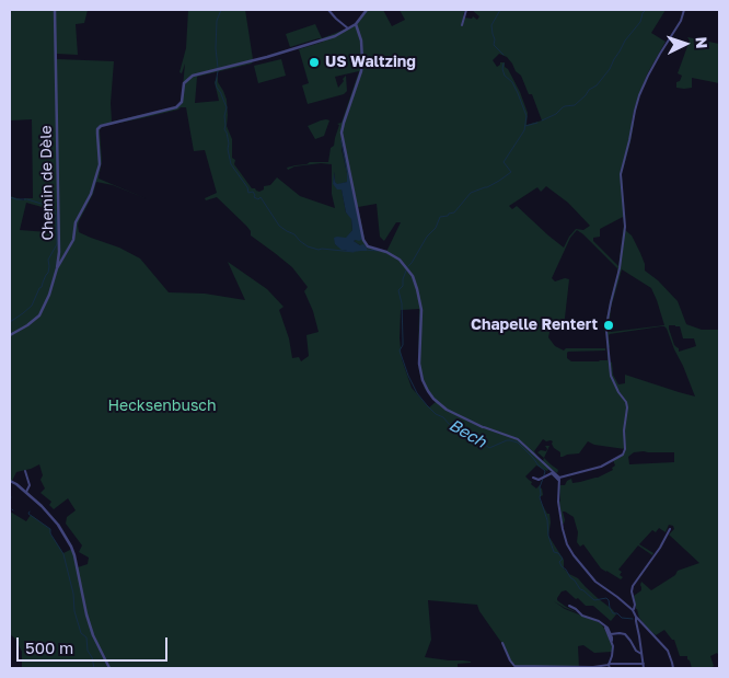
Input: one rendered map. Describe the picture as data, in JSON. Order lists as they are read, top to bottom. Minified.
{"streets":{"street":["Chemin de Dèle"]},"water":["Bech"],"parks":["Hecksenbusch"],"places":["US Waltzing","Chapelle Rentert"],"scale_bar":"500 m","north":"right"}
